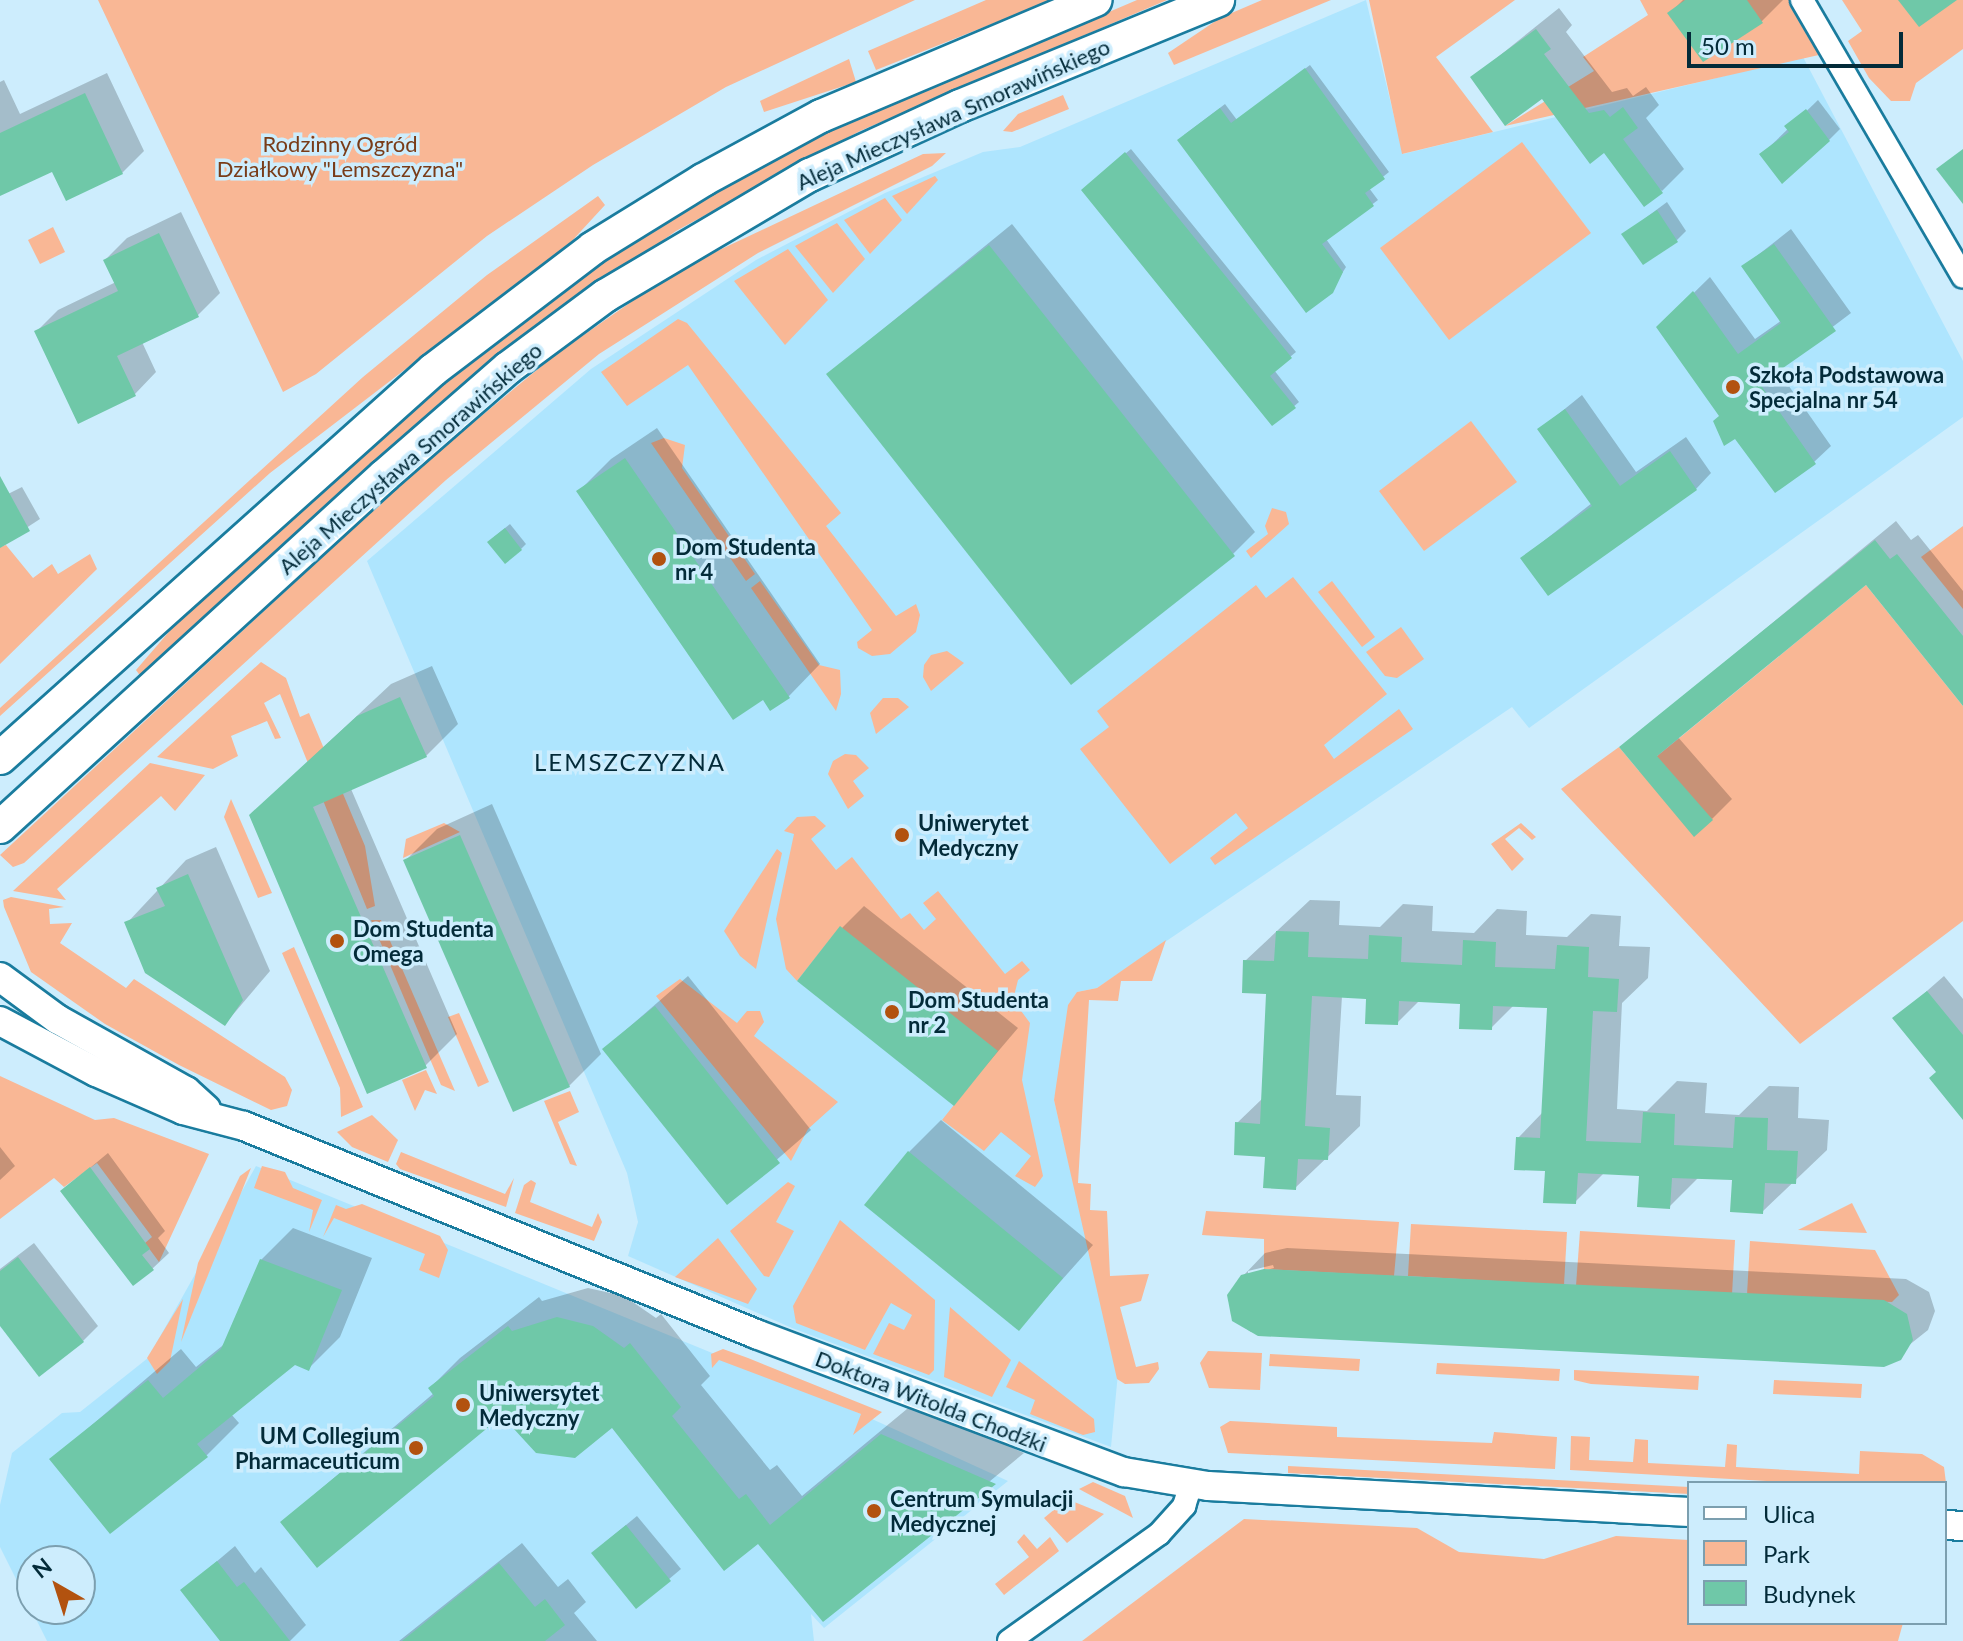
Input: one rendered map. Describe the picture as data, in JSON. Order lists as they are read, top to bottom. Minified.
{"streets":{"main road":["Aleja Mieczysława Smorawińskiego"],"street":["Doktora Witolda Chodźki"]},"districts":["LEMSZCZYZNA"],"parks":["Rodzinny Ogród Działkowy \"Lemszczyzna\""],"places":["Szkoła Podstawowa Specjalna nr 54","Dom Studenta nr 4","Uniwerytet Medyczny","Dom Studenta Omega","Dom Studenta nr 2","Uniwersytet Medyczny","UM Collegium Pharmaceuticum","Centrum Symulacji Medycznej"],"legend":["Ulica","Park","Budynek"],"scale_bar":"50 m","north":"top left"}
